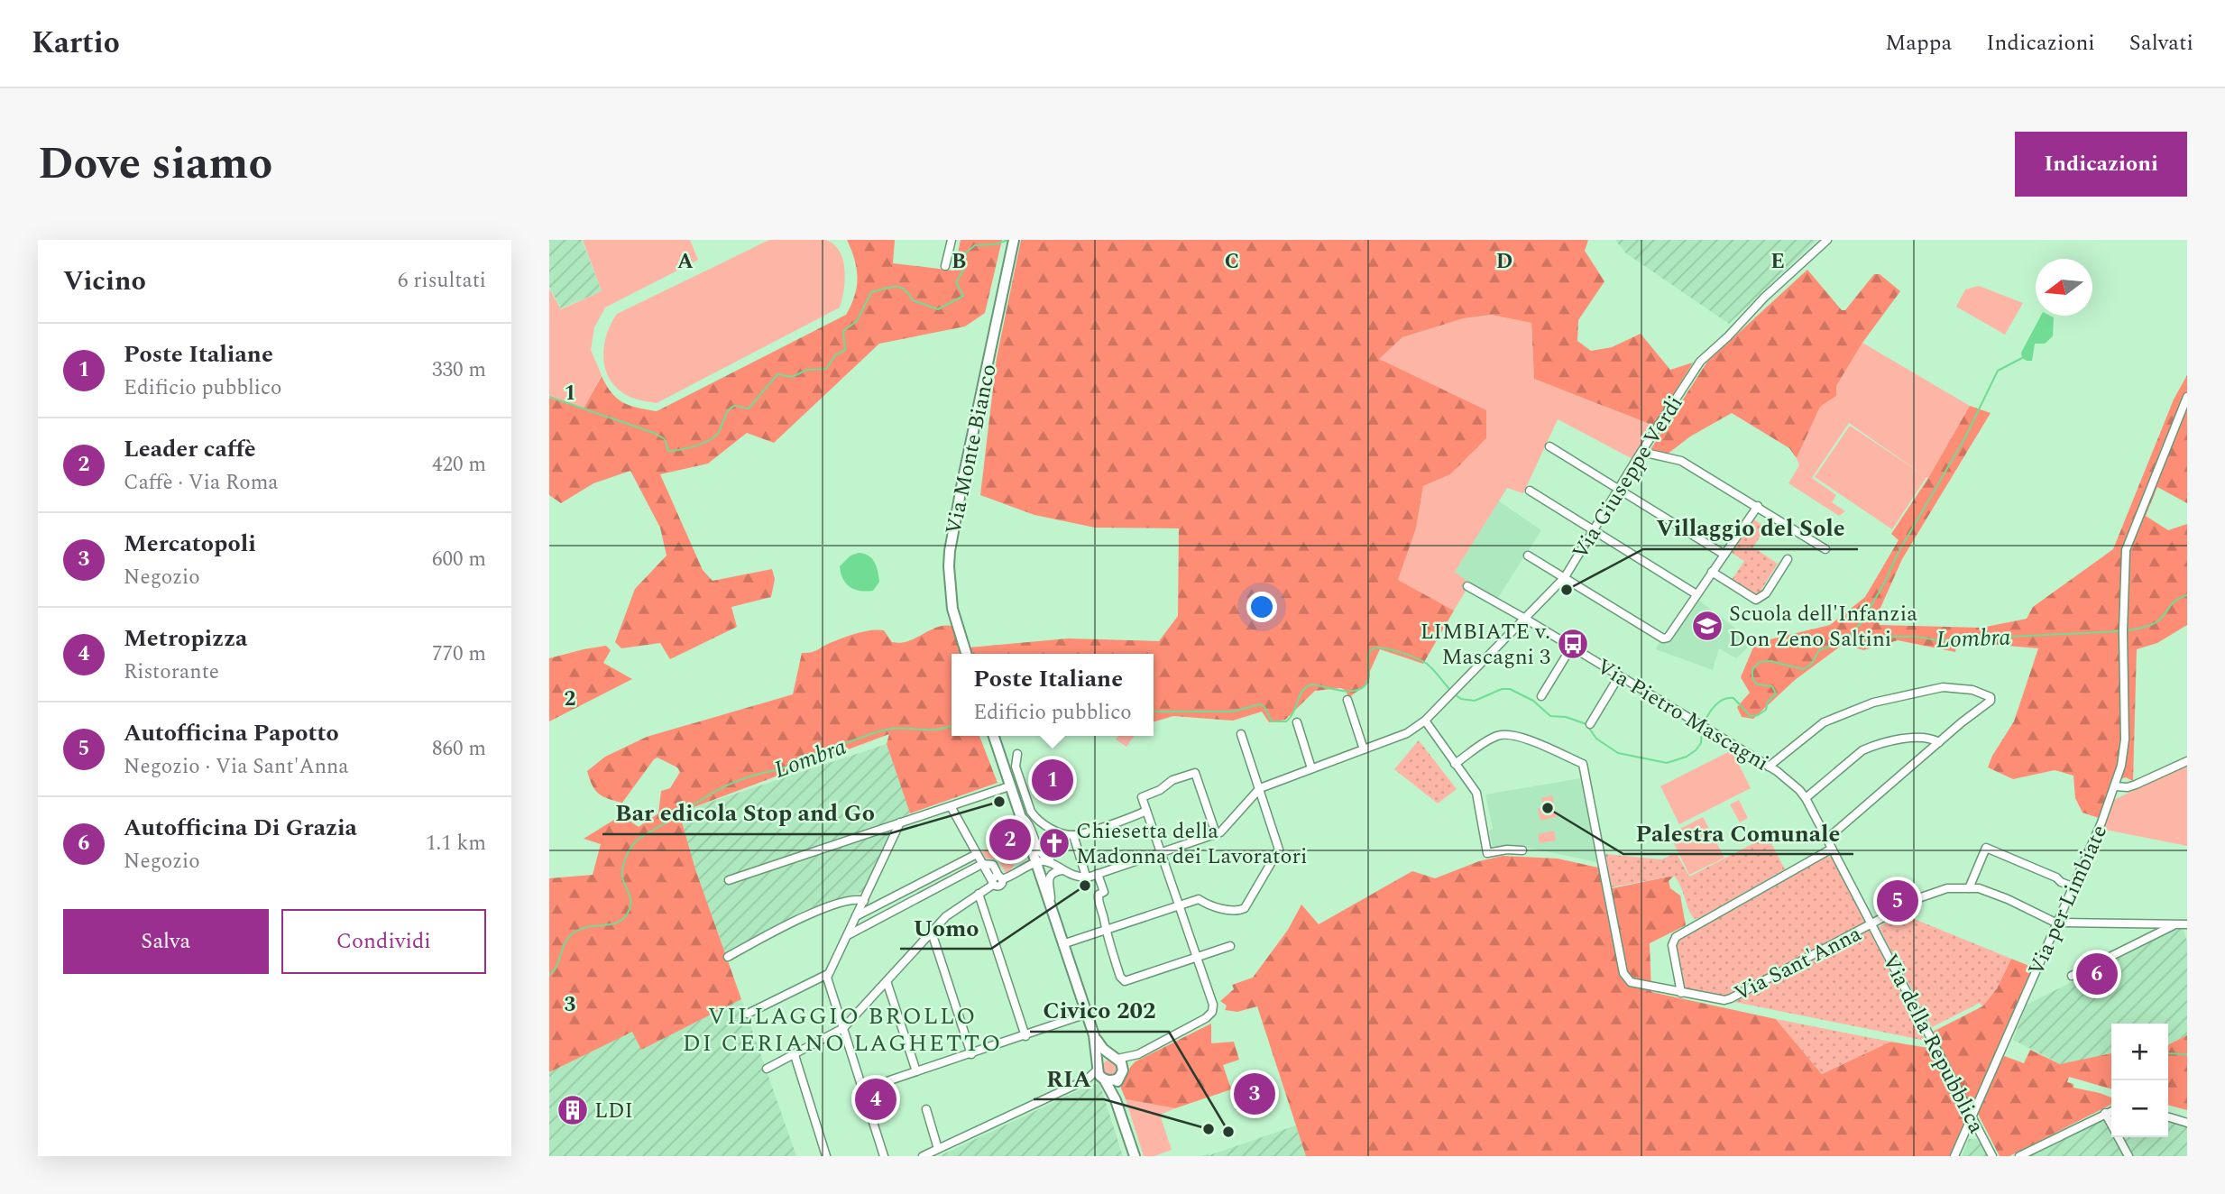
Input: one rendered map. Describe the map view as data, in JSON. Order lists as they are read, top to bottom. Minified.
{"streets":{"main road":["Via Monte Bianco"],"street":["Via Giuseppe Verdi","Via Pietro Mascagni","Via per Limbiate","Via Sant'Anna","Via della Repubblica"]},"crossings":[["Via Giuseppe Verdi","Via Pietro Mascagni"],["Via Pietro Mascagni","Via della Repubblica"],["Via per Limbiate","Via Sant'Anna"],["Via per Limbiate","Via della Repubblica"],["Via Sant'Anna","Via della Repubblica"]],"districts":["VILLAGGIO BROLLO DI CERIANO LAGHETTO"],"water":["Lombra"],"places":{"other":["Villaggio del Sole","Bar edicola Stop and Go","Palestra Comunale","Uomo","RIA","Civico 202"],"school or university":["Scuola dell'Infanzia Don Zeno Saltini"],"bus stop":["LIMBIATE v. Mascagni 3"],"church":["Chiesetta della Madonna dei Lavoratori"],"building":["LDI"]},"north":"left","page":{"header":"Kartio","nav":["Mappa","Indicazioni","Salvati"],"title":"Dove siamo","buttons":["Indicazioni",["Salva","Condividi"]],"heading":["Vicino","6 risultati"],"list":[{"mark":"1","name":"Poste Italiane","note":"Edificio pubblico","value":"330 m"},{"mark":"2","name":"Leader caffè","note":"Caffè · Via Roma","value":"420 m"},{"mark":"3","name":"Mercatopoli","note":"Negozio","value":"600 m"},{"mark":"4","name":"Metropizza","note":"Ristorante","value":"770 m"},{"mark":"5","name":"Autofficina Papotto","note":"Negozio · Via Sant'Anna","value":"860 m"},{"mark":"6","name":"Autofficina Di Grazia","note":"Negozio","value":"1.1 km"}],"popup":["Poste Italiane","Edificio pubblico"],"pins":["1","2","5","6","3","4"],"map_buttons":["+","−"]},"grid":{"columns":["A","B","C","D","E"],"rows":["1","2","3"]}}
